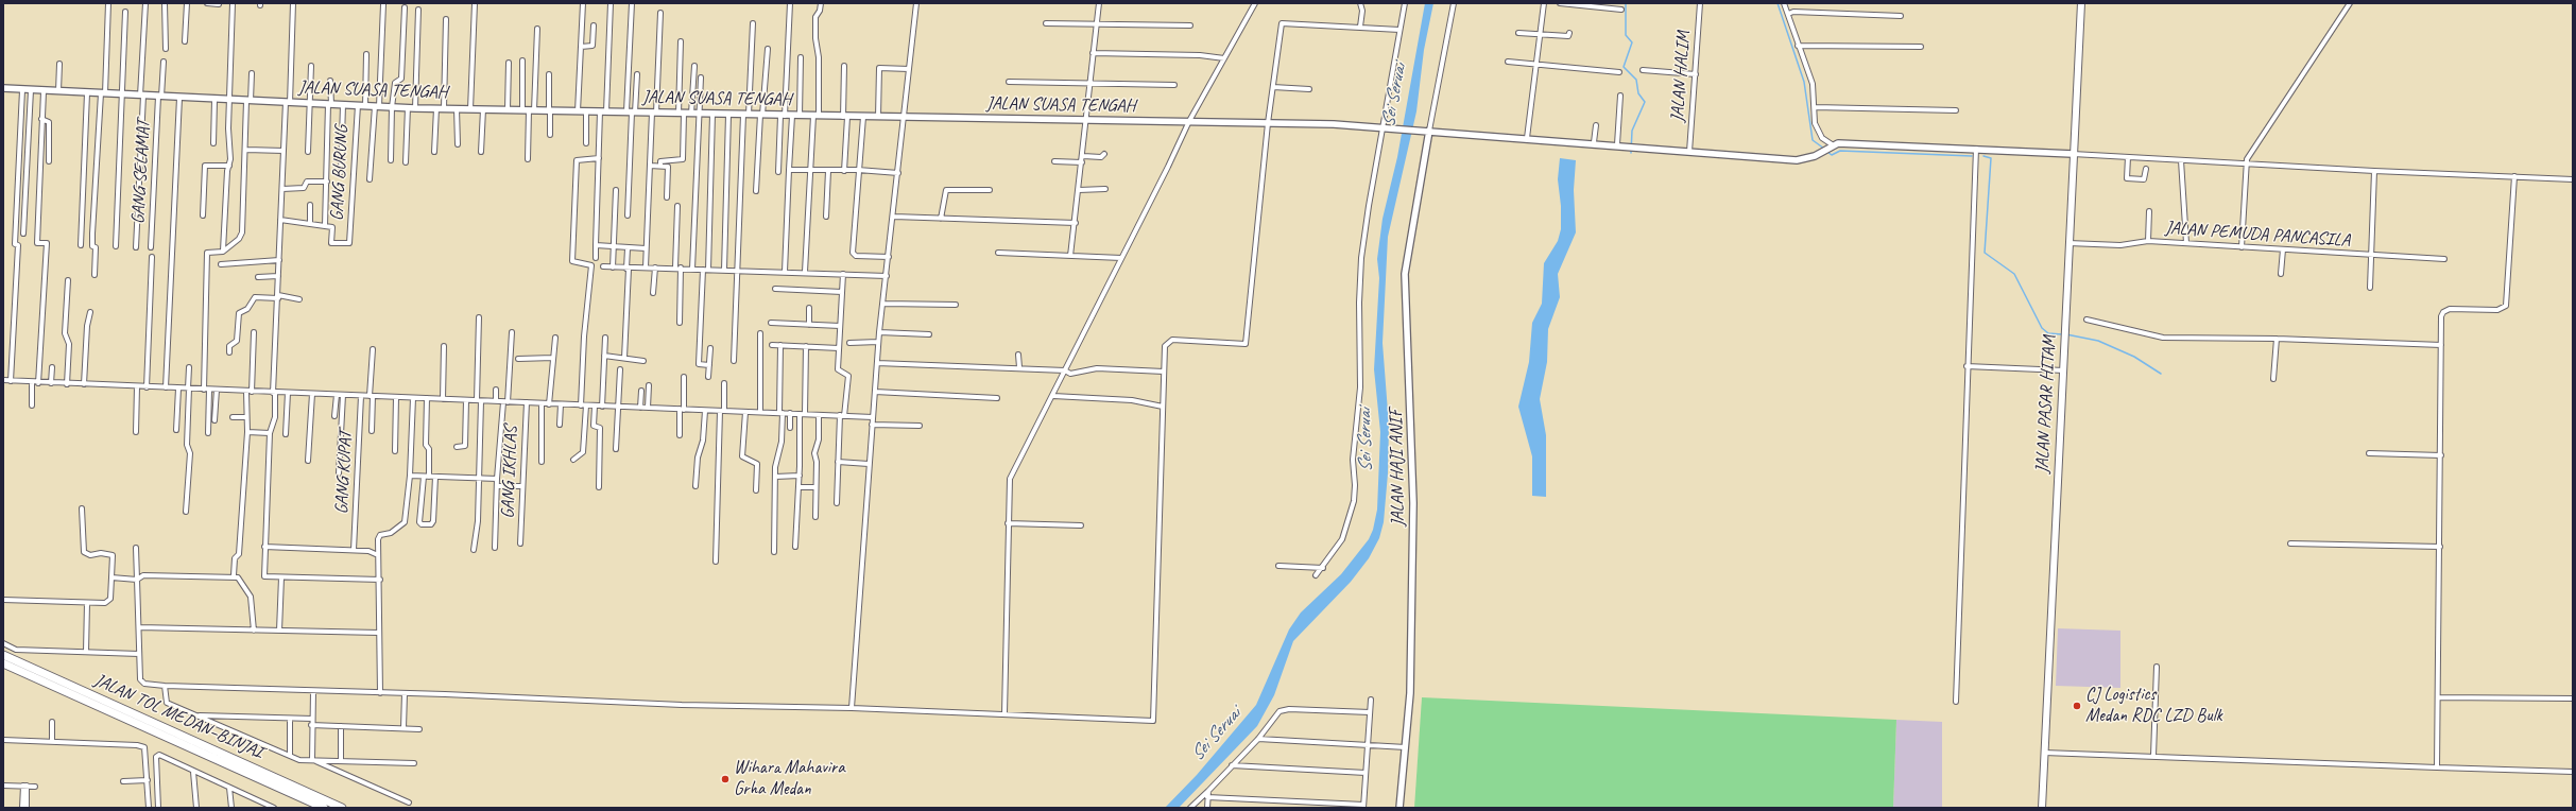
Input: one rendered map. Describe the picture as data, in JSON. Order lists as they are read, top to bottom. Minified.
{"streets":{"highway":["JALAN TOL MEDAN–BINJAI"],"main road":["JALAN PASAR HITAM"],"street":["JALAN HALIM","JALAN SUASA TENGAH","GANG SELAMAT","GANG BURUNG","JALAN PEMUDA PANCASILA","JALAN HAJI ANIF","GANG KUPAT","GANG IKHLAS"]},"crossings":[["JALAN HALIM","JALAN SUASA TENGAH"],["JALAN SUASA TENGAH","GANG SELAMAT"],["JALAN SUASA TENGAH","GANG BURUNG"],["JALAN SUASA TENGAH","JALAN HAJI ANIF"],["JALAN PEMUDA PANCASILA","JALAN PASAR HITAM"]],"water":["Sei Seruai"],"places":["CJ Logistics Medan RDC LZD Bulk","Wihara Mahavira Grha Medan"]}
